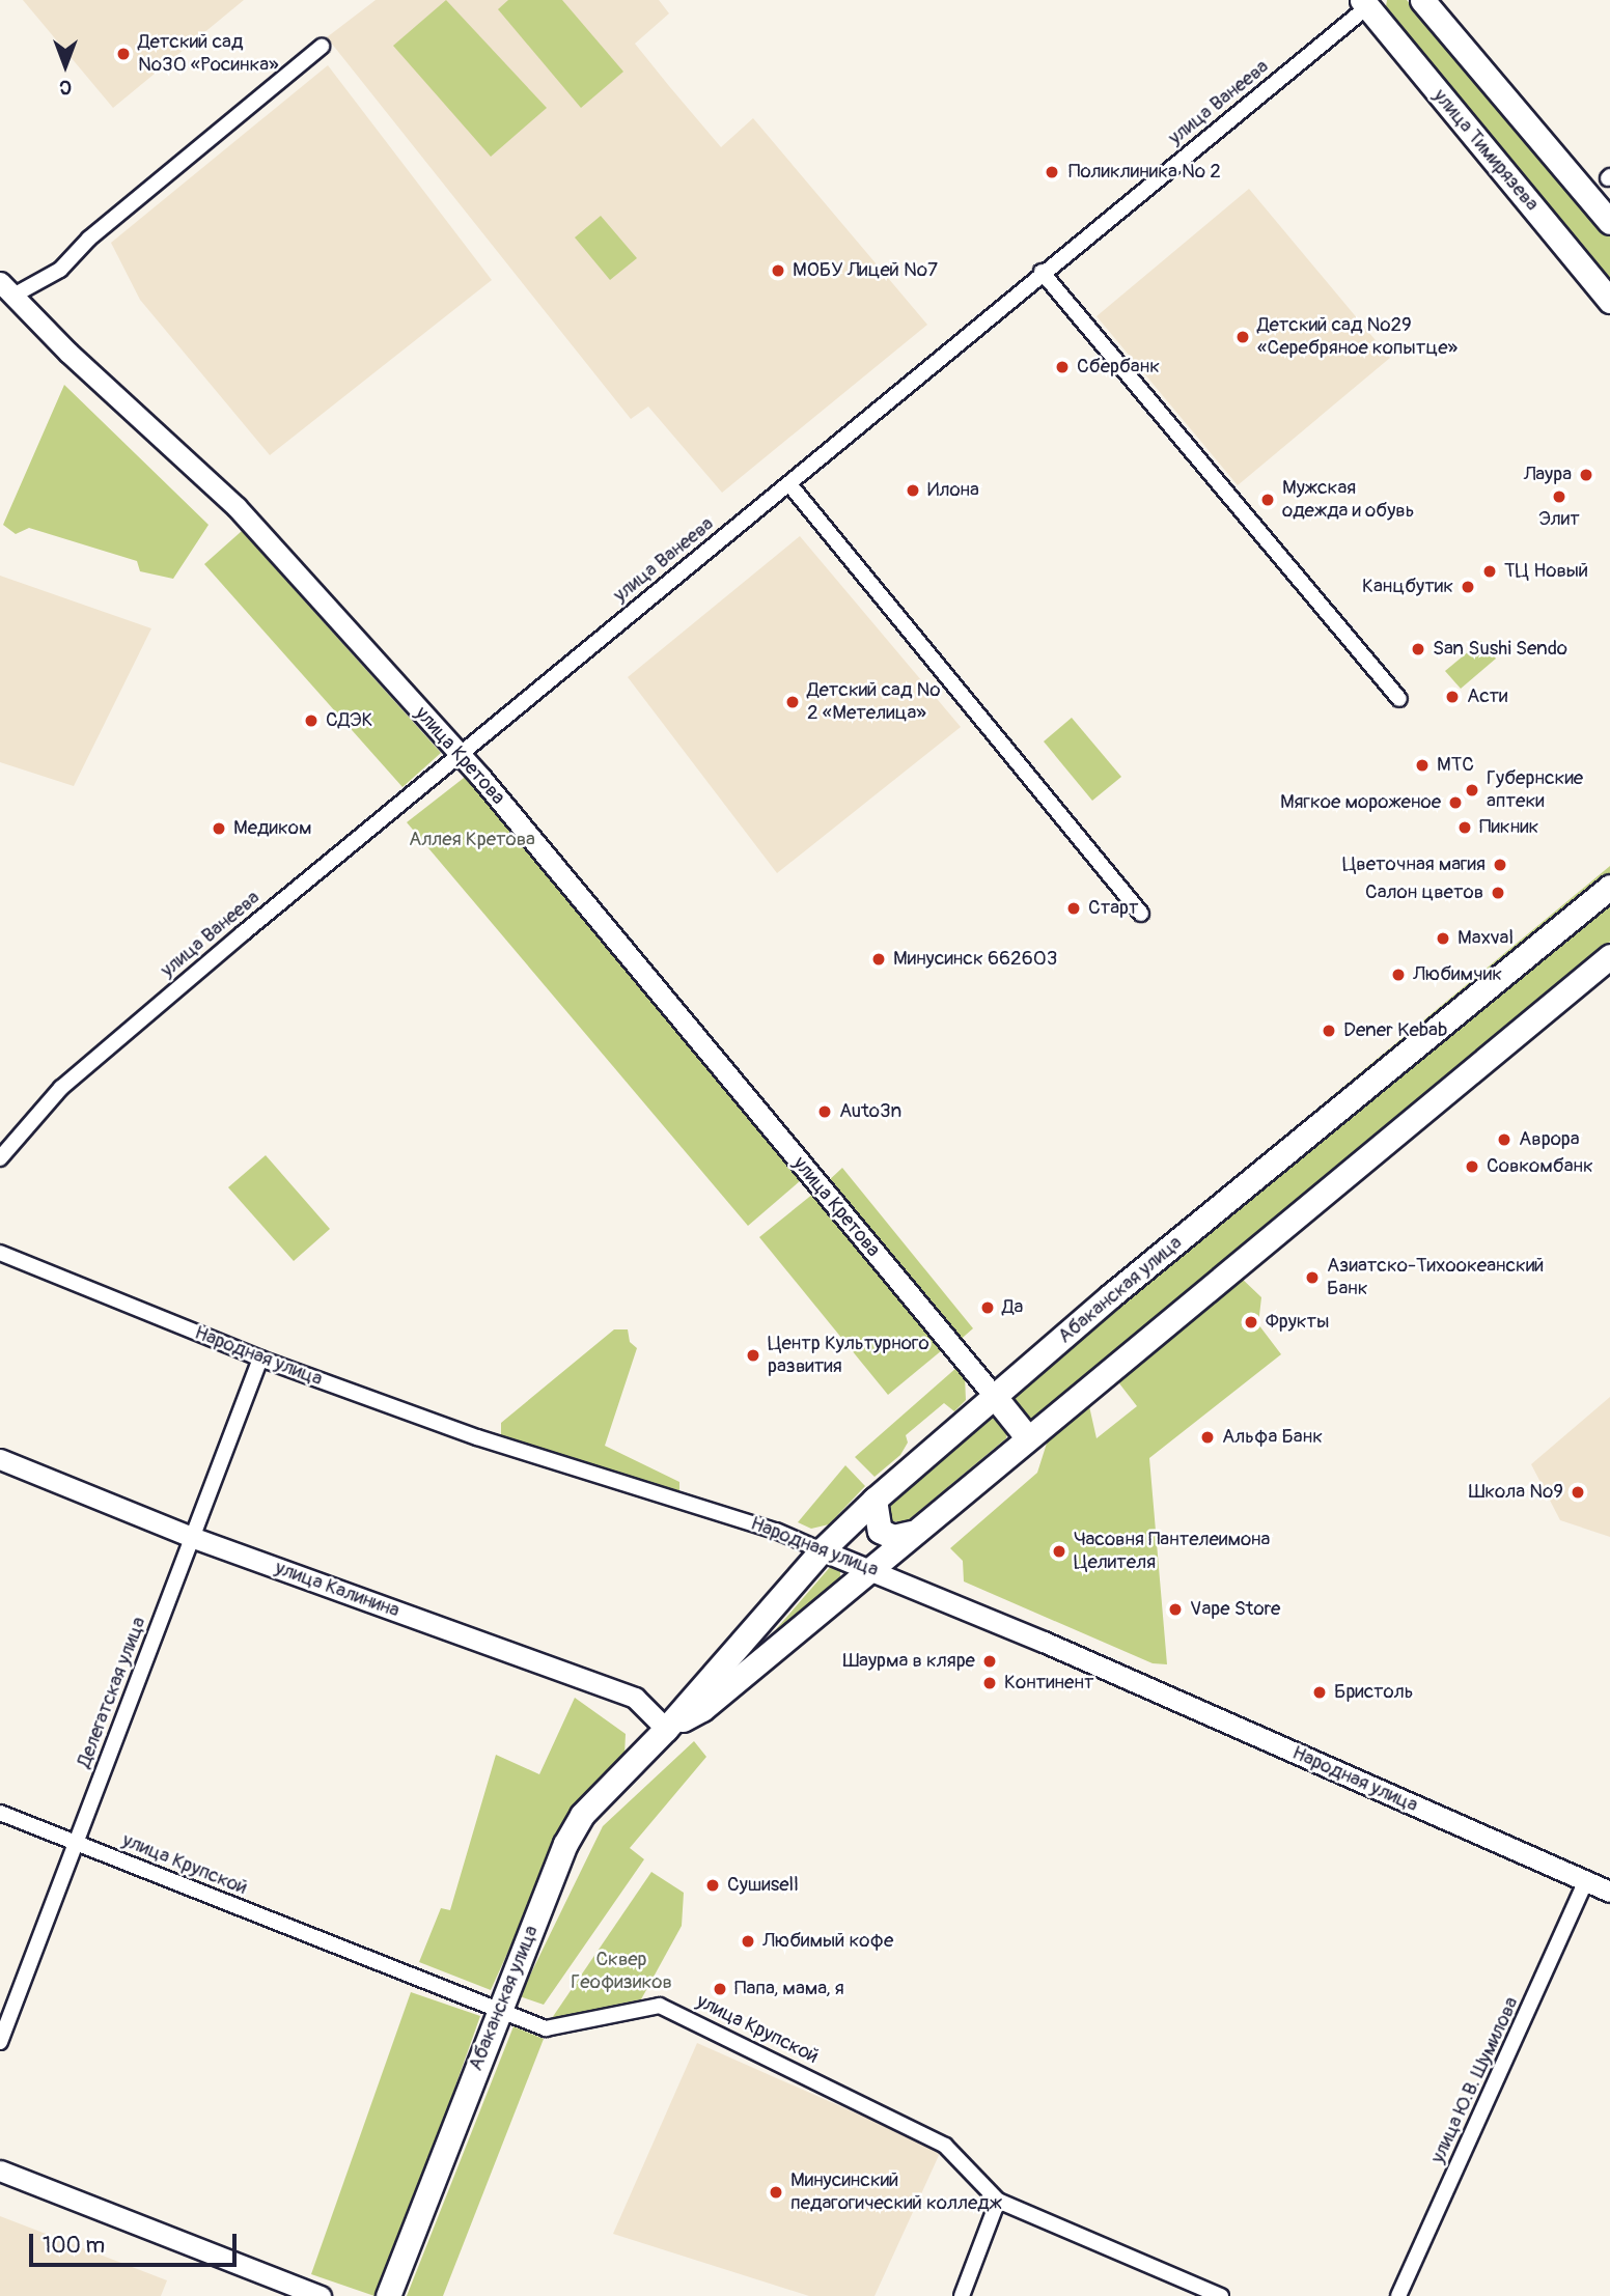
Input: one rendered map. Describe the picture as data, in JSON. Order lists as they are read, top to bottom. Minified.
{"streets":{"main road":["улица Тимирязева","Абаканская улица"],"street":["улица Ванеева","улица Кретова","Народная улица","улица Калинина","Делегатская улица","улица Крупской","улица Ю.В. Шумилова"]},"crossings":[["улица Ванеева","улица Тимирязева"],["улица Ванеева","улица Кретова"],["улица Кретова","Абаканская улица"],["Абаканская улица","Народная улица"],["Абаканская улица","улица Калинина"],["Абаканская улица","улица Крупской"],["Народная улица","Делегатская улица"],["Народная улица","улица Ю.В. Шумилова"],["улица Калинина","Делегатская улица"],["Делегатская улица","улица Крупской"]],"parks":["Аллея Кретова","Сквер Геофизиков"],"places":["Детский сад №30 «Росинка»","Поликлиника № 2","МОБУ Лицей №7","Детский сад №29 «Серебряное копытце»","Сбербанк","Лаура","Илона","Элит","Мужская одежда и обувь","ТЦ Новый","Канцбутик","San Sushi Sendo","Асти","Детский сад № 2 «Метелица»","СДЭК","МТС","Губернские аптеки","Мягкое мороженое","Пикник","Медиком","Цветочная магия","Салон цветов","Старт","Maxval","Минусинск 662603","Любимчик","Dener Kebab","Auto3n","Аврора","Совкомбанк","Азиатско-Тихоокеанский Банк","Да","Фрукты","Центр Культурного развития","Альфа Банк","Школа №9","Часовня Пантелеимона Целителя","Vape Store","Шаурма в кляре","Континент","Бристоль","Сушиsell","Любимый кофе","Папа, мама, я","Минусинский педагогический колледж"],"scale_bar":"100 m","north":"bottom"}
